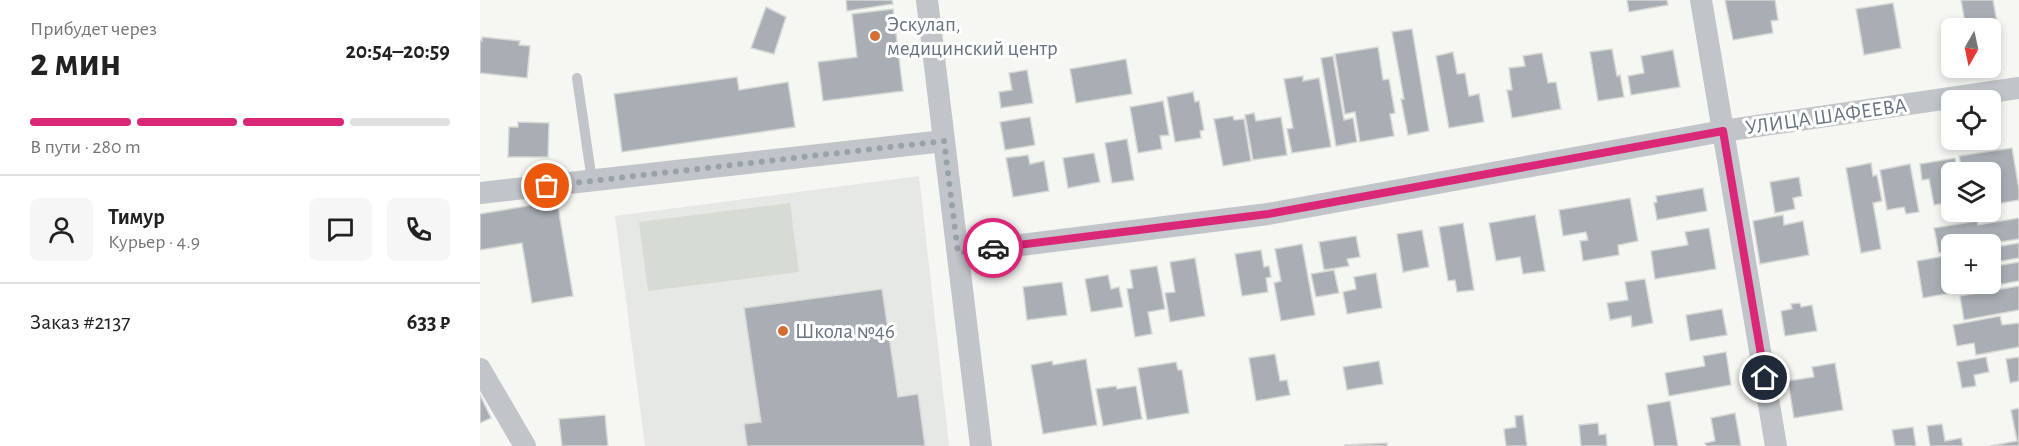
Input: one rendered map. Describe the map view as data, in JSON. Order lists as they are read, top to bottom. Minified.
{"streets":{"street":["УЛИЦА ШАФЕЕВА"]},"places":["Эскулап, медицинский центр","Школа №46"],"north":"bottom","page":{"heading":["2 мин","Прибудет через","20:54–20:59"],"panel":["Тимур","Курьер · 4.9","Заказ #2137","633 ₽"],"map_buttons":"+","bar":"В пути · 280 m"}}
